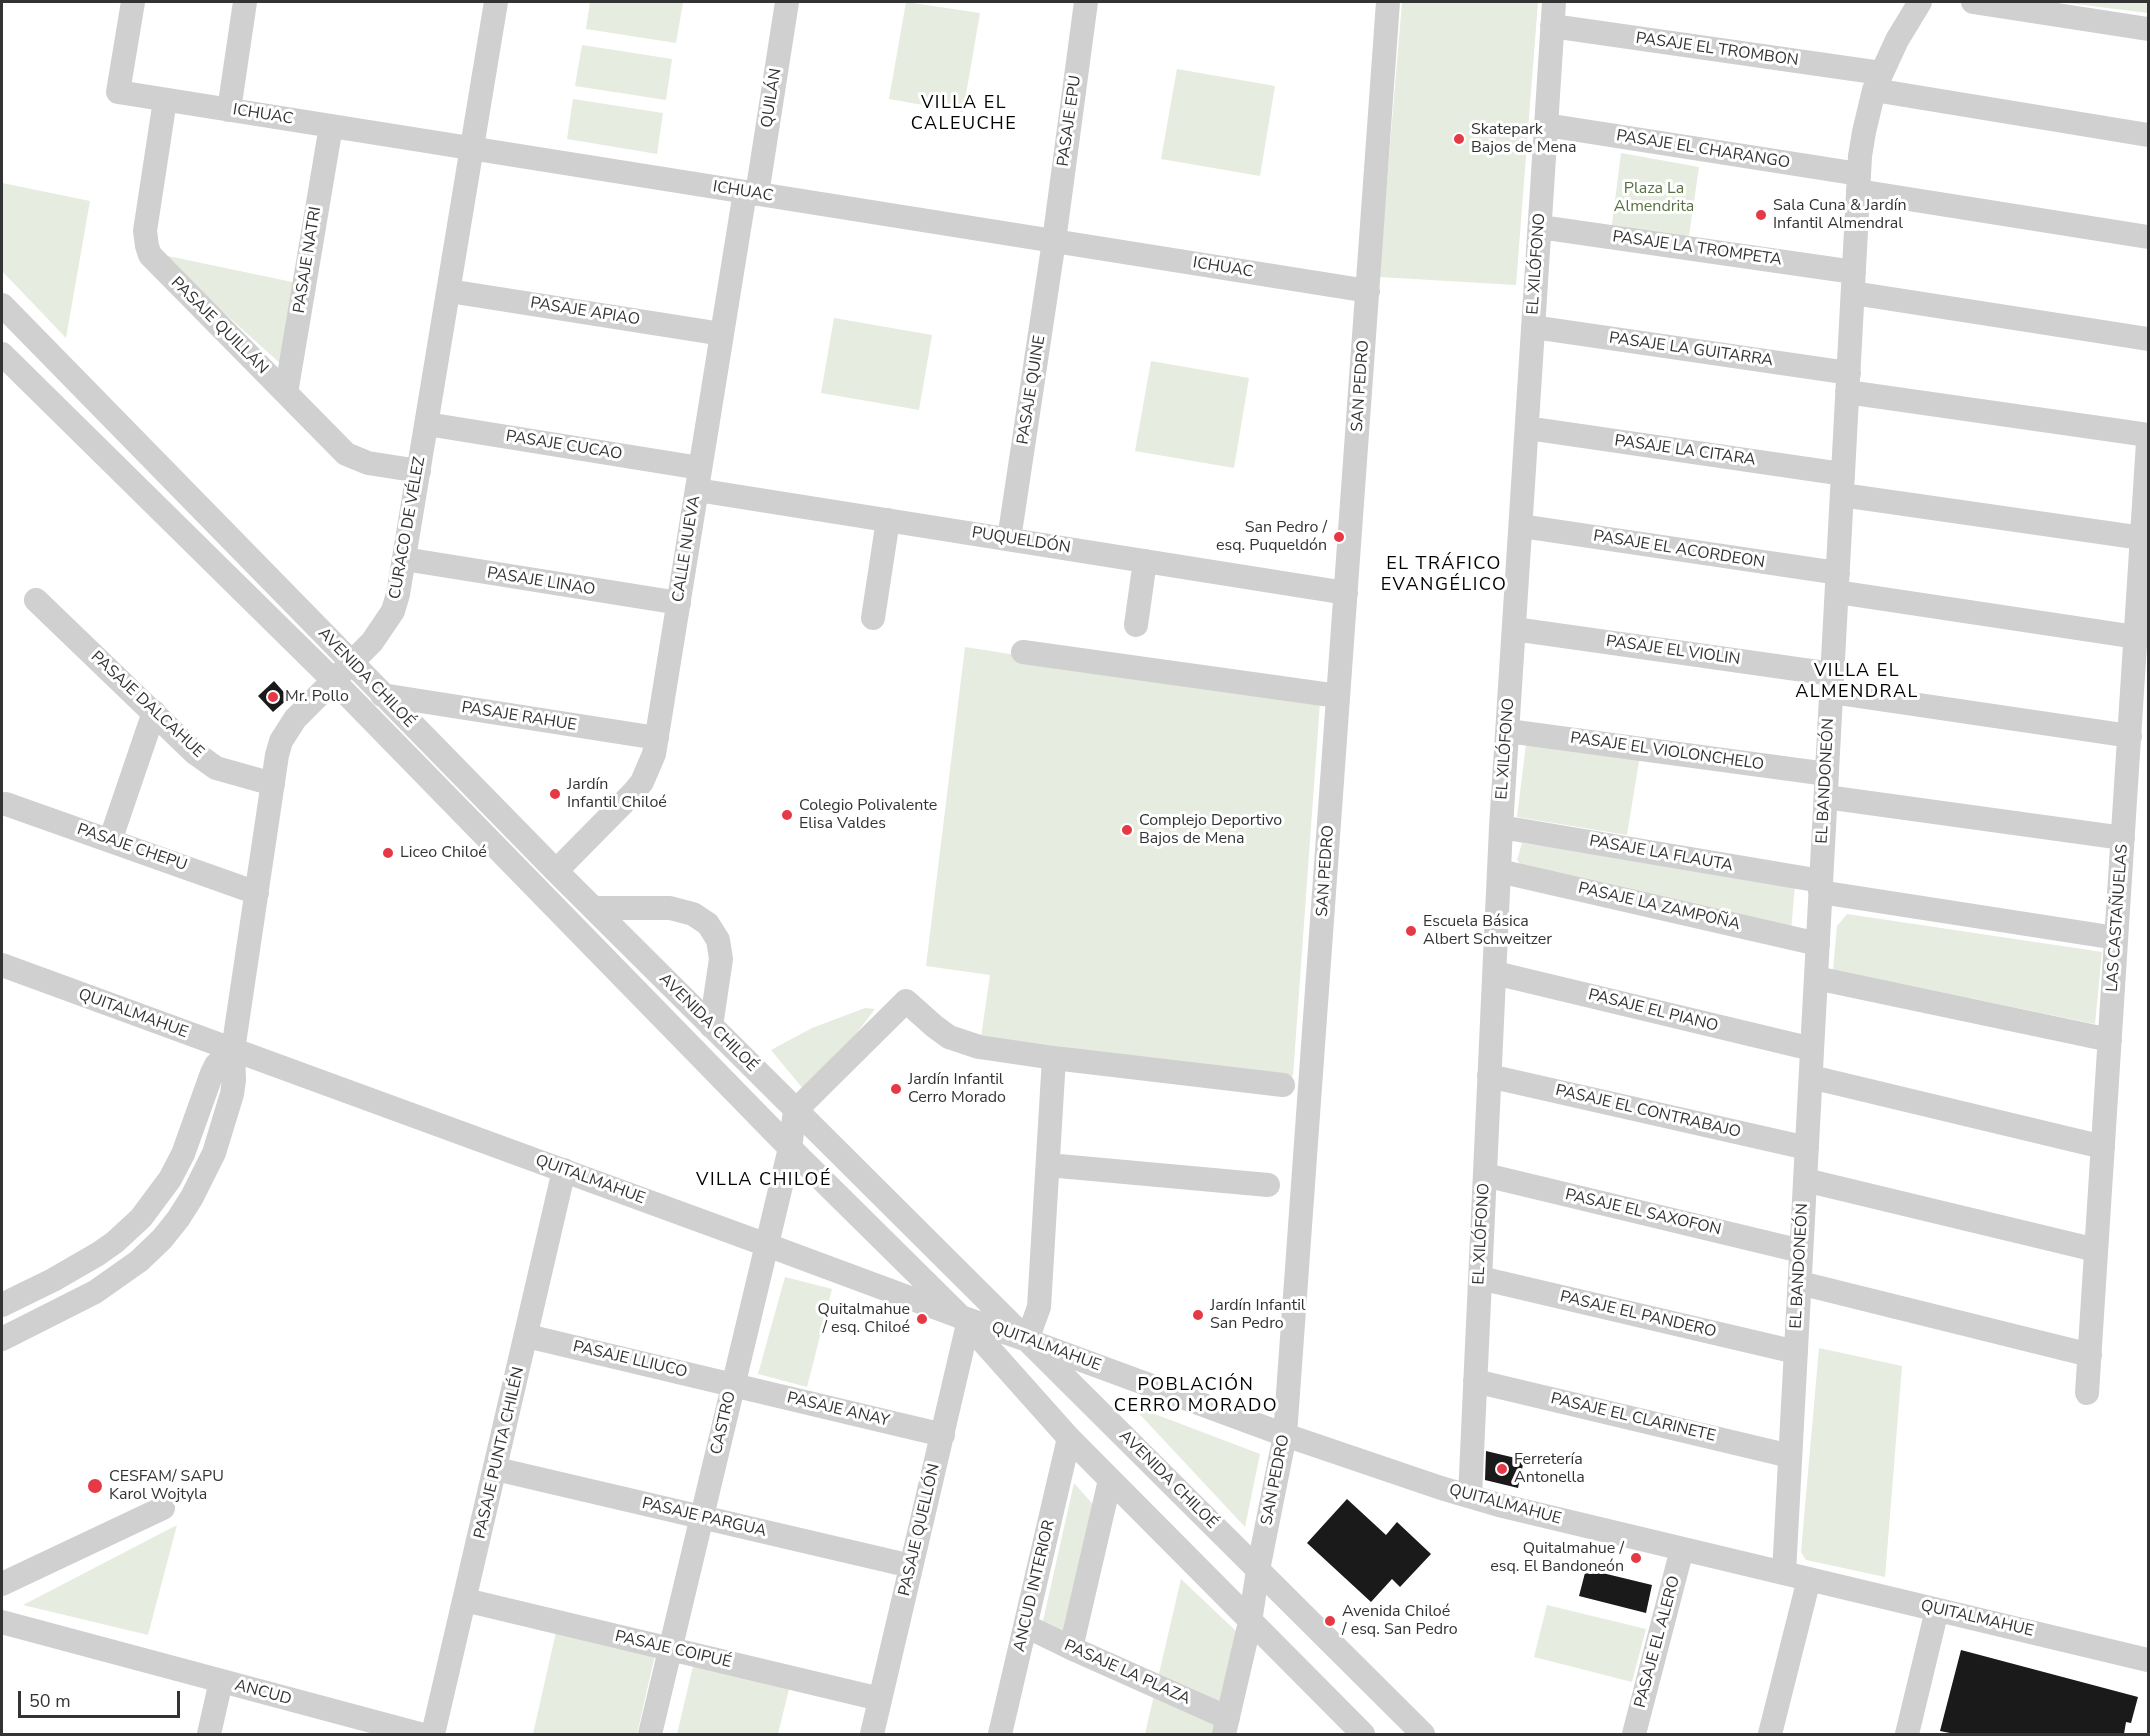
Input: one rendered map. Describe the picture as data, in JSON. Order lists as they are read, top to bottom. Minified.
{"streets":{"street":["PASAJE EL TROMBON","QUILÁN","ICHUAC","PASAJE EPU","PASAJE EL CHARANGO","PASAJE LA TROMPETA","PASAJE NATRI","EL XILÓFONO","PASAJE APIAO","PASAJE QUILLÁN","PASAJE LA GUITARRA","SAN PEDRO","PASAJE QUINE","PASAJE CUCAO","PASAJE LA CITARA","CURACO DE VÉLEZ","PUQUELDÓN","CALLE NUEVA","PASAJE EL ACORDEON","PASAJE LINAO","PASAJE EL VIOLIN","AVENIDA CHILOÉ","PASAJE DALCAHUE","PASAJE RAHUE","PASAJE EL VIOLONCHELO","EL BANDONEÓN","PASAJE CHEPU","PASAJE LA FLAUTA","PASAJE LA ZAMPOÑA","LAS CASTAÑUELAS","PASAJE EL PIANO","QUITALMAHUE","PASAJE EL CONTRABAJO","PASAJE EL SAXOFON","PASAJE EL PANDERO","PASAJE LLIUCO","PASAJE ANAY","PASAJE EL CLARINETE","CASTRO","PASAJE PUNTA CHILÉN","PASAJE PARGUA","PASAJE QUELLÓN","ANCUD INTERIOR","PASAJE EL ALERO","PASAJE COIPUÉ","PASAJE LA PLAZA","ANCUD"]},"crossings":[["PASAJE EL TROMBON","EL XILÓFONO"],["PASAJE EL TROMBON","EL BANDONEÓN"],["QUILÁN","ICHUAC"],["QUILÁN","CALLE NUEVA"],["ICHUAC","PASAJE EPU"],["ICHUAC","PASAJE NATRI"],["ICHUAC","PASAJE QUILLÁN"],["ICHUAC","SAN PEDRO"],["ICHUAC","PASAJE QUINE"],["ICHUAC","CURACO DE VÉLEZ"],["ICHUAC","CALLE NUEVA"],["PASAJE EPU","PASAJE QUINE"],["PASAJE EL CHARANGO","EL XILÓFONO"],["PASAJE EL CHARANGO","EL BANDONEÓN"],["PASAJE LA TROMPETA","EL XILÓFONO"],["PASAJE LA TROMPETA","EL BANDONEÓN"],["PASAJE NATRI","PASAJE QUILLÁN"],["EL XILÓFONO","PASAJE LA GUITARRA"],["EL XILÓFONO","PASAJE LA CITARA"],["EL XILÓFONO","PASAJE EL ACORDEON"],["EL XILÓFONO","PASAJE EL VIOLIN"],["EL XILÓFONO","PASAJE EL VIOLONCHELO"],["EL XILÓFONO","PASAJE LA FLAUTA"],["EL XILÓFONO","PASAJE LA ZAMPOÑA"],["EL XILÓFONO","PASAJE EL PIANO"],["EL XILÓFONO","QUITALMAHUE"],["EL XILÓFONO","PASAJE EL CONTRABAJO"],["EL XILÓFONO","PASAJE EL SAXOFON"],["EL XILÓFONO","PASAJE EL PANDERO"],["EL XILÓFONO","PASAJE EL CLARINETE"],["PASAJE APIAO","CURACO DE VÉLEZ"],["PASAJE APIAO","CALLE NUEVA"],["PASAJE QUILLÁN","CURACO DE VÉLEZ"],["PASAJE LA GUITARRA","EL BANDONEÓN"],["SAN PEDRO","PUQUELDÓN"],["SAN PEDRO","AVENIDA CHILOÉ"],["SAN PEDRO","QUITALMAHUE"],["SAN PEDRO","PASAJE LA PLAZA"],["PASAJE QUINE","PUQUELDÓN"],["PASAJE CUCAO","CURACO DE VÉLEZ"],["PASAJE CUCAO","PUQUELDÓN"],["PASAJE CUCAO","CALLE NUEVA"],["PASAJE LA CITARA","EL BANDONEÓN"],["PASAJE LA CITARA","LAS CASTAÑUELAS"],["CURACO DE VÉLEZ","PASAJE LINAO"],["CURACO DE VÉLEZ","AVENIDA CHILOÉ"],["CURACO DE VÉLEZ","PASAJE DALCAHUE"],["CURACO DE VÉLEZ","PASAJE CHEPU"],["CURACO DE VÉLEZ","QUITALMAHUE"],["PUQUELDÓN","CALLE NUEVA"],["CALLE NUEVA","PASAJE LINAO"],["CALLE NUEVA","AVENIDA CHILOÉ"],["CALLE NUEVA","PASAJE RAHUE"],["PASAJE EL ACORDEON","EL BANDONEÓN"],["PASAJE EL ACORDEON","LAS CASTAÑUELAS"],["PASAJE EL VIOLIN","EL BANDONEÓN"],["PASAJE EL VIOLIN","LAS CASTAÑUELAS"],["AVENIDA CHILOÉ","PASAJE RAHUE"],["AVENIDA CHILOÉ","QUITALMAHUE"],["AVENIDA CHILOÉ","CASTRO"],["AVENIDA CHILOÉ","PASAJE QUELLÓN"],["AVENIDA CHILOÉ","ANCUD INTERIOR"],["PASAJE EL VIOLONCHELO","EL BANDONEÓN"],["PASAJE EL VIOLONCHELO","LAS CASTAÑUELAS"],["EL BANDONEÓN","PASAJE LA FLAUTA"],["EL BANDONEÓN","PASAJE LA ZAMPOÑA"],["EL BANDONEÓN","PASAJE EL PIANO"],["EL BANDONEÓN","QUITALMAHUE"],["EL BANDONEÓN","PASAJE EL CONTRABAJO"],["EL BANDONEÓN","PASAJE EL SAXOFON"],["EL BANDONEÓN","PASAJE EL PANDERO"],["EL BANDONEÓN","PASAJE EL CLARINETE"],["PASAJE LA FLAUTA","LAS CASTAÑUELAS"],["QUITALMAHUE","CASTRO"],["QUITALMAHUE","PASAJE PUNTA CHILÉN"],["QUITALMAHUE","PASAJE QUELLÓN"],["QUITALMAHUE","PASAJE EL ALERO"],["PASAJE LLIUCO","PASAJE ANAY"],["PASAJE LLIUCO","CASTRO"],["PASAJE LLIUCO","PASAJE PUNTA CHILÉN"],["PASAJE ANAY","CASTRO"],["PASAJE ANAY","PASAJE QUELLÓN"],["CASTRO","PASAJE PARGUA"],["CASTRO","PASAJE COIPUÉ"],["PASAJE PUNTA CHILÉN","PASAJE PARGUA"],["PASAJE PUNTA CHILÉN","PASAJE COIPUÉ"],["PASAJE PARGUA","PASAJE QUELLÓN"],["PASAJE QUELLÓN","PASAJE COIPUÉ"],["ANCUD INTERIOR","PASAJE LA PLAZA"]],"districts":["VILLA EL CALEUCHE","EL TRÁFICO EVANGÉLICO","VILLA EL ALMENDRAL","VILLA CHILOÉ","POBLACIÓN CERRO MORADO"],"parks":["Plaza La Almendrita"],"places":["Skatepark Bajos de Mena","Sala Cuna & Jardín Infantil Almendral","San Pedro / esq. Puqueldón","Mr. Pollo","Jardín Infantil Chiloé","Colegio Polivalente Elisa Valdes","Complejo Deportivo Bajos de Mena","Liceo Chiloé","Escuela Básica Albert Schweitzer","Jardín Infantil Cerro Morado","Jardín Infantil San Pedro","Quitalmahue / esq. Chiloé","Ferretería Antonella","CESFAM/ SAPU Karol Wojtyla","Quitalmahue / esq. El Bandoneón","Avenida Chiloé / esq. San Pedro"],"scale_bar":"50 m"}
